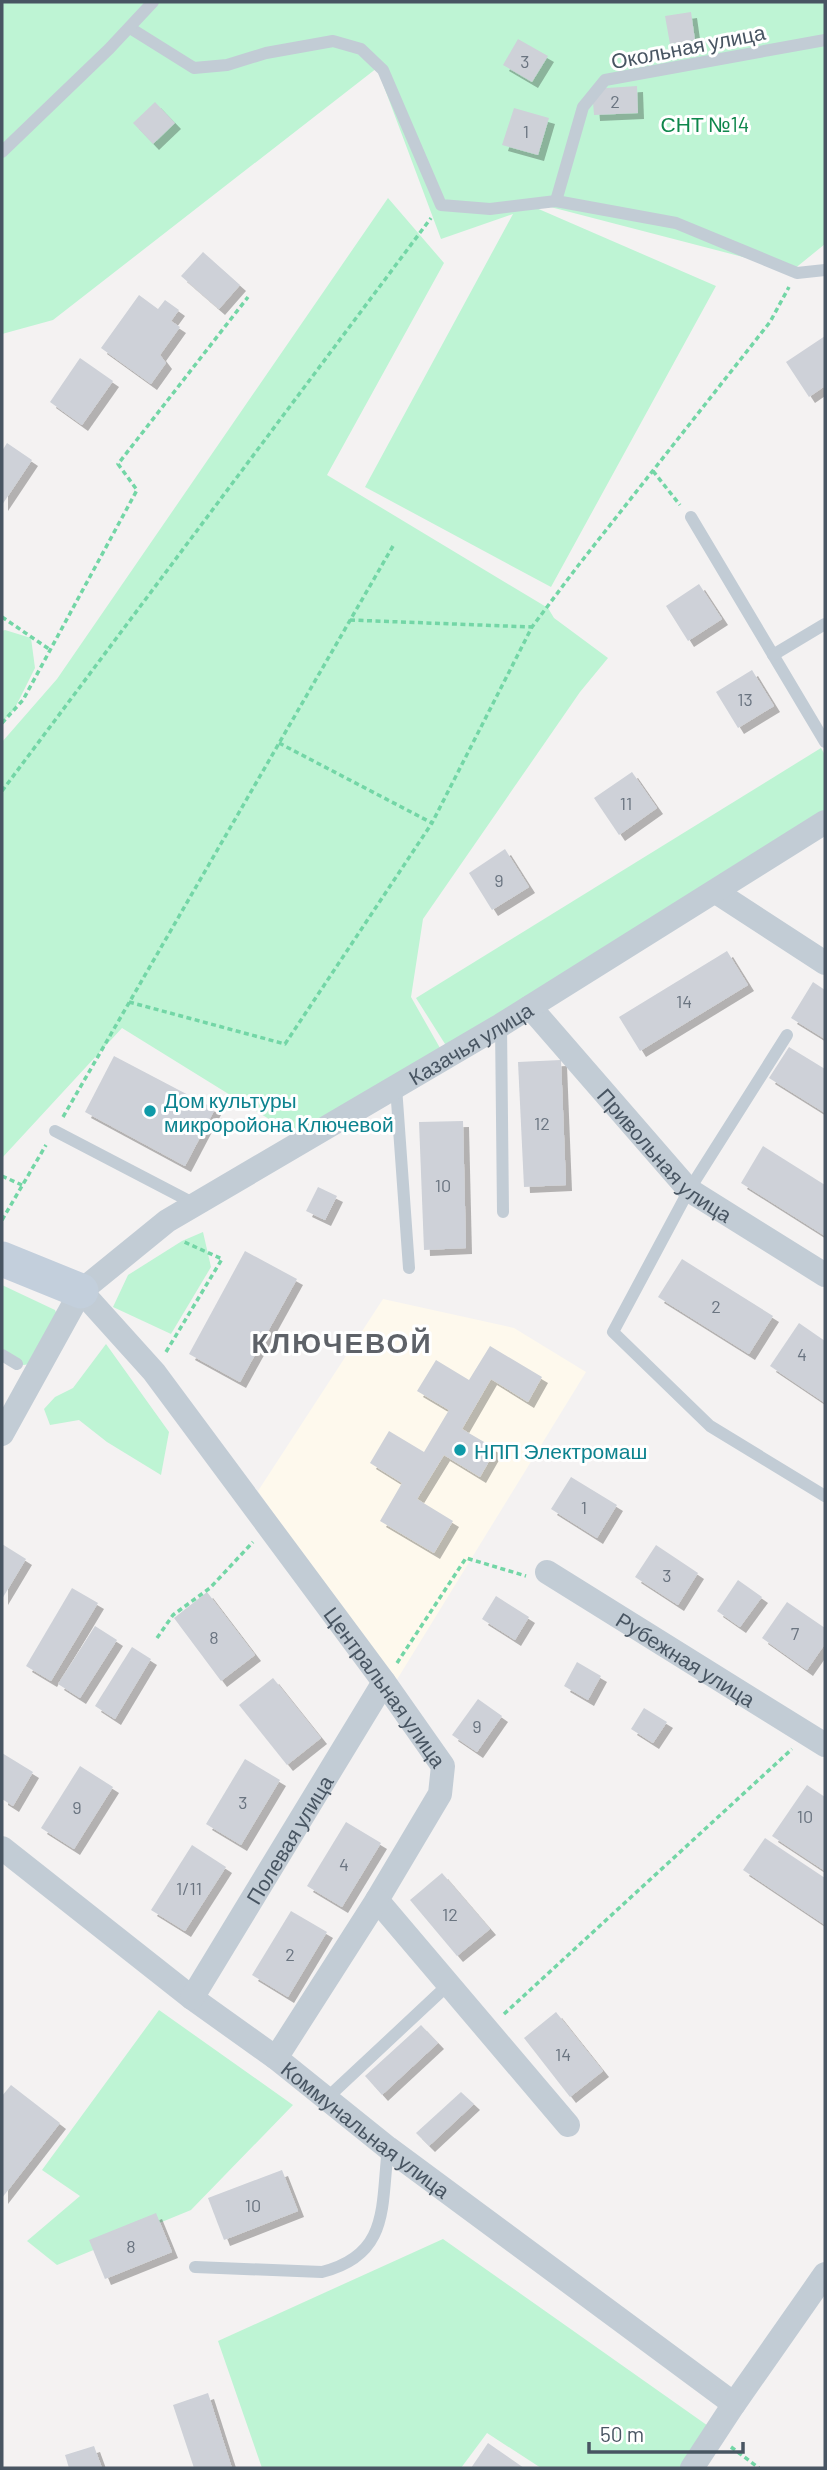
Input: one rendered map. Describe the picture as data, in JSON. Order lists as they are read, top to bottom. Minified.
{"streets":{"street":["Казачья улица","Привольная улица","Рубежная улица","Центральная улица","Полевая улица","Коммунальная улица"],"lane":["Окольная улица"]},"crossings":[["Казачья улица","Привольная улица"],["Казачья улица","Центральная улица"],["Центральная улица","Полевая улица"],["Центральная улица","Коммунальная улица"],["Полевая улица","Коммунальная улица"]],"districts":["КЛЮЧЕВОЙ"],"parks":["СНТ №14"],"places":["Дом культуры микроройона Ключевой","НПП Электромаш"],"house_numbers":["3","2","1","13","11","9","14","12","10","2","4","1","3","7","8","9","3","9","10","4","1/11","12","2","14","10","8"],"scale_bar":"50 m"}
